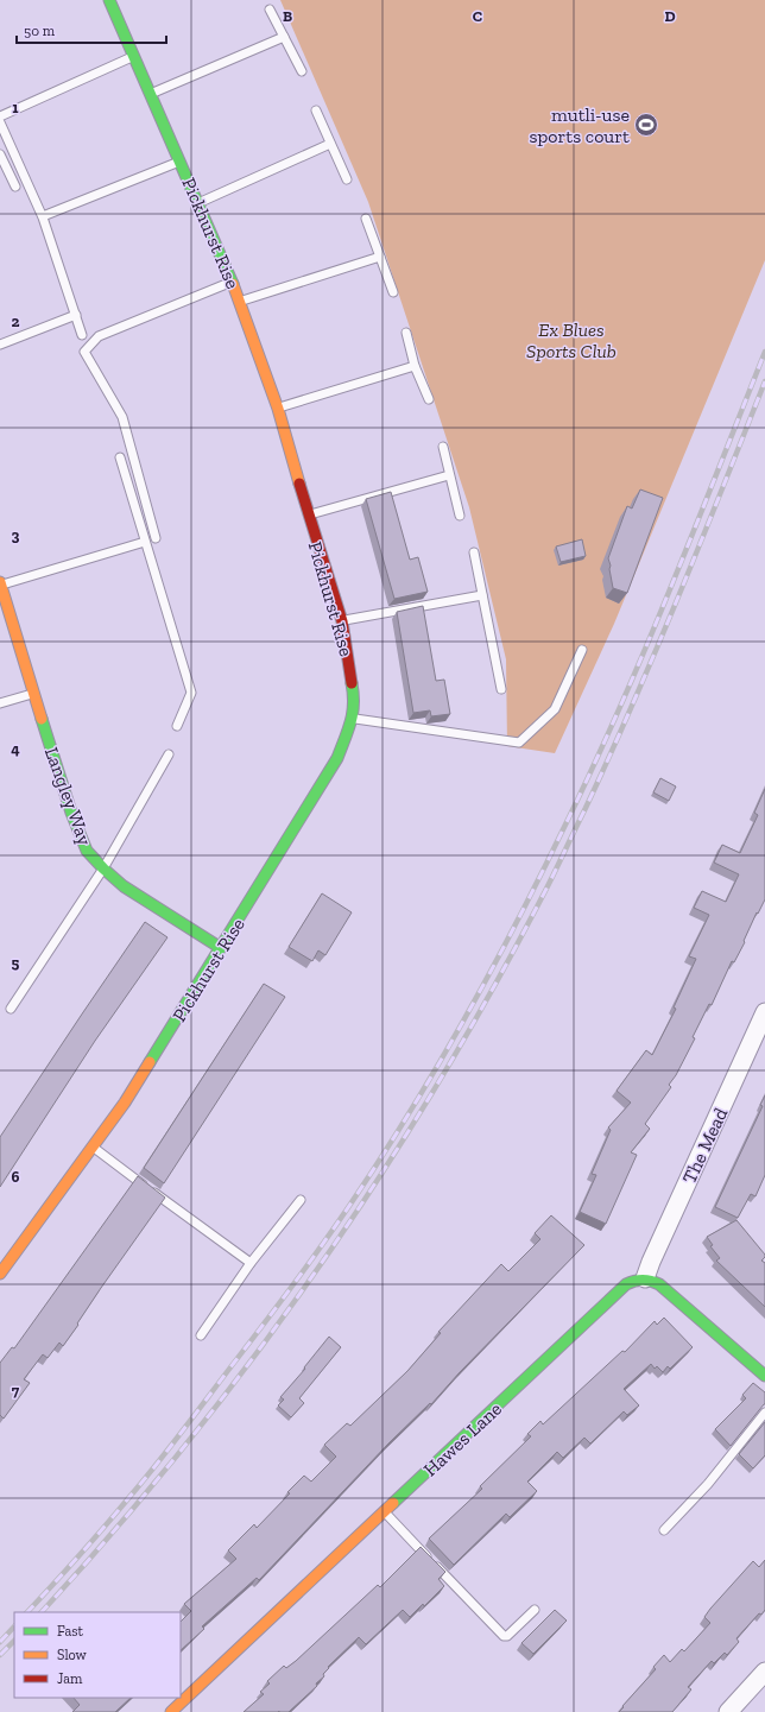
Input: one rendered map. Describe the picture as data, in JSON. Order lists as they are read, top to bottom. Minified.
{"streets":{"street":["Pickhurst Rise","Langley Way","The Mead","Hawes Lane"]},"crossings":[["Pickhurst Rise","Langley Way"],["The Mead","Hawes Lane"]],"parks":["Ex Blues Sports Club"],"places":{"sports":["mutli-use sports court"]},"legend":["Fast","Slow","Jam"],"scale_bar":"50 m","grid":{"columns":["B","C","D"],"rows":["1","2","3","4","5","6","7"]}}
